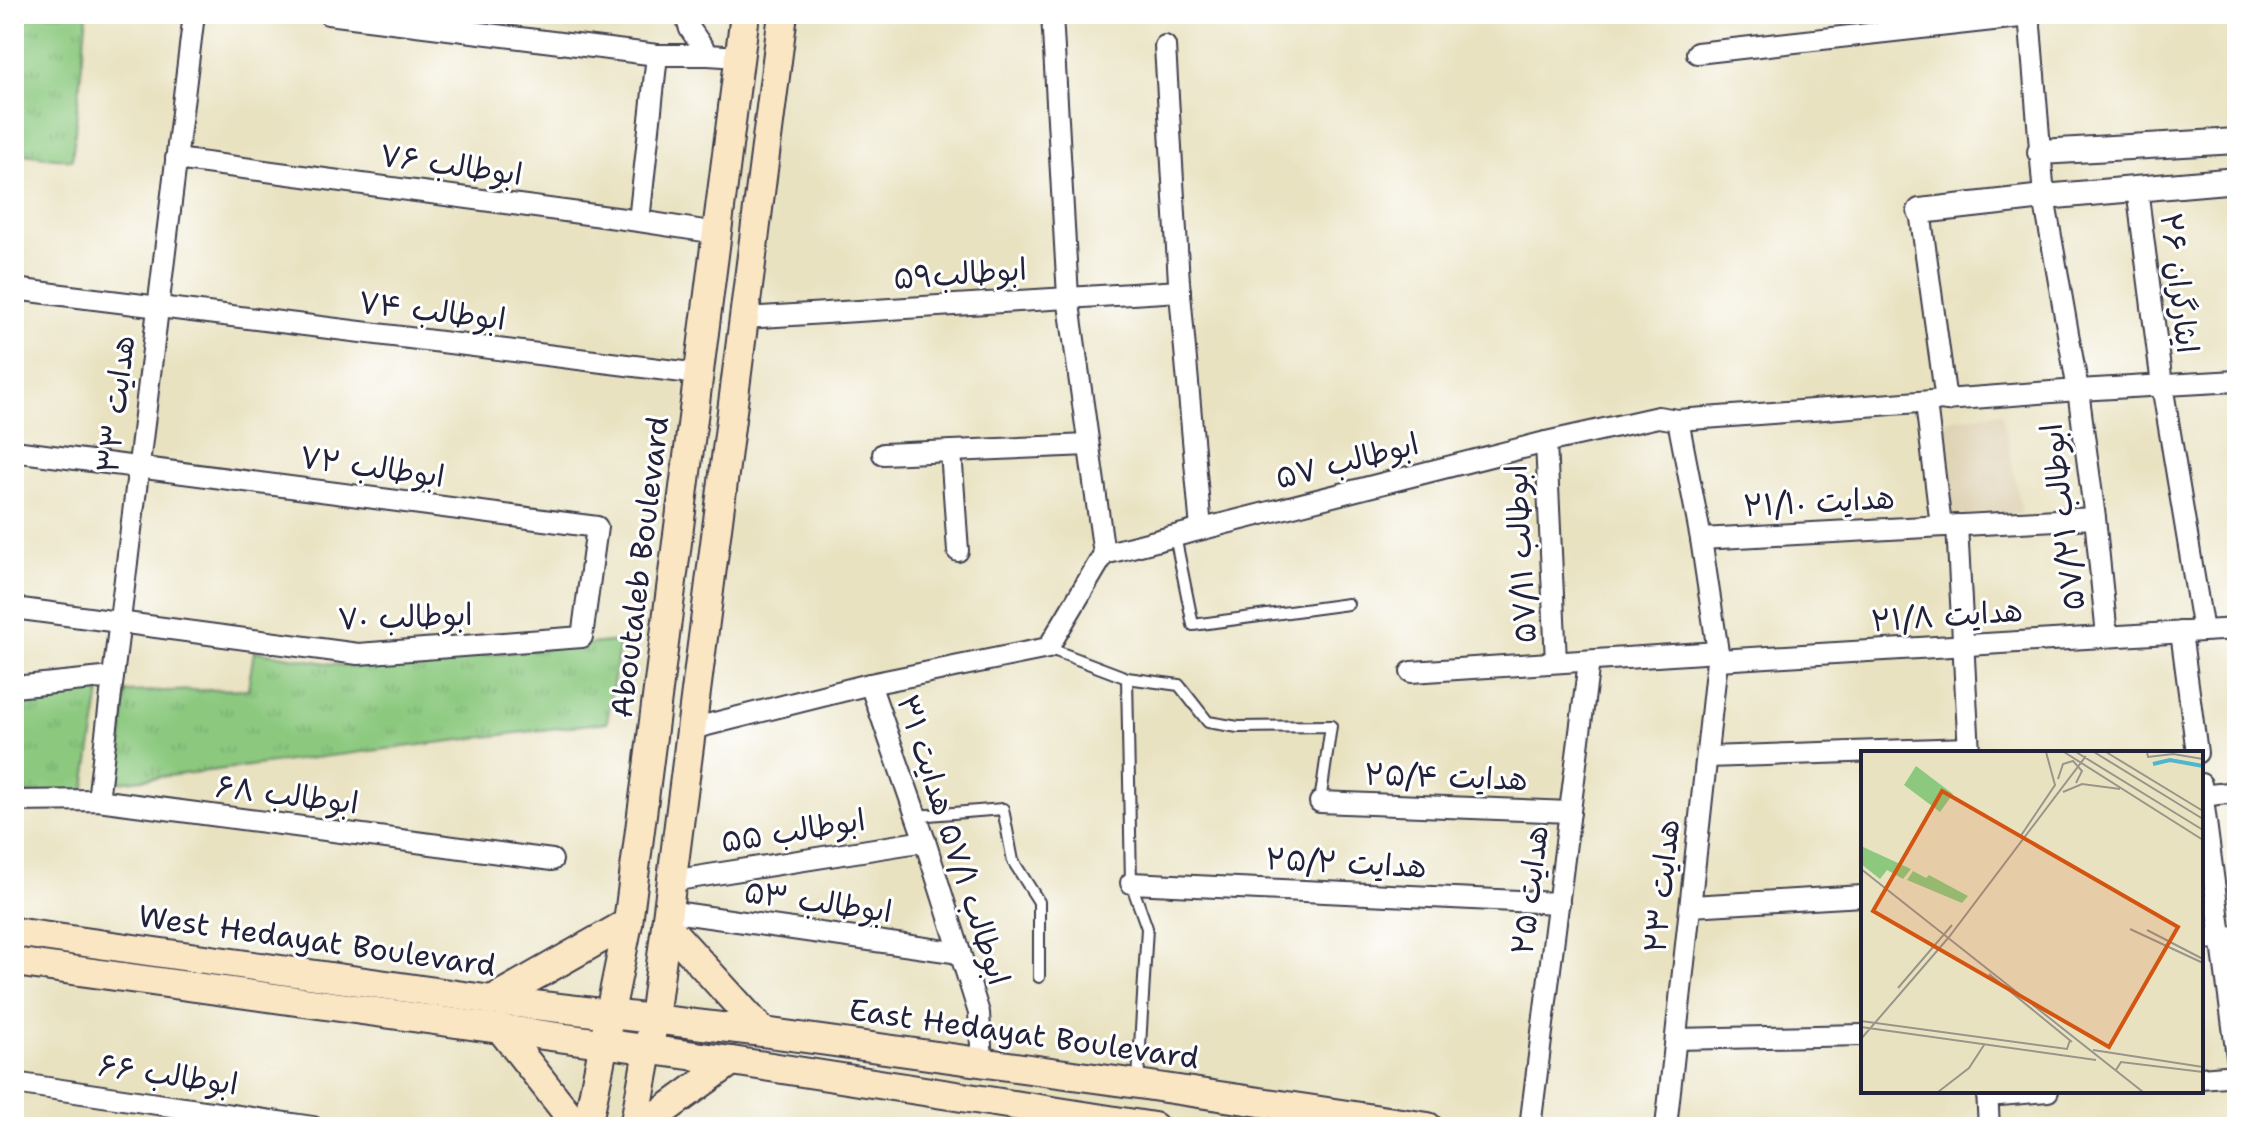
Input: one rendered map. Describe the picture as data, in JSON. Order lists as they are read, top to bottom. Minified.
{"streets":{"main road":["Aboutaleb Boulevard","West Hedayat Boulevard","East Hedayat Boulevard"],"street":["ابوطالب ۷۶","ابوطالب۵۹","ایثارگران ۲۶","ابوطالب ۷۴","هدایت ۳۳","ابوطالب ۵۷","ابوطالب ۷۲","هدایت ۲۱/۱۰","ابوطالب ۵۷/۲۱","ابوطالب ۵۷/۱۱","هدایت ۲۱/۸","ابوطالب ۷۰","هدایت ۲۵/۴","ابوطالب ۶۸","ابوطالب ۵۵","ابوطالب ۵۷/۱ هدایت ۳۱","هدایت ۲۵/۲","هدایت ۲۳","هدایت ۲۵","ابوطالب ۵۳","ابوطالب ۶۶"]},"crossings":[["ابوطالب ۷۶","هدایت ۳۳"],["ابوطالب ۷۶","Aboutaleb Boulevard"],["ایثارگران ۲۶","ابوطالب ۵۷"],["ایثارگران ۲۶","هدایت ۲۱/۸"],["ابوطالب ۷۴","هدایت ۳۳"],["ابوطالب ۷۴","Aboutaleb Boulevard"],["هدایت ۳۳","ابوطالب ۷۲"],["هدایت ۳۳","ابوطالب ۷۰"],["هدایت ۳۳","ابوطالب ۶۸"],["ابوطالب ۵۷","ابوطالب ۵۷/۲۱"],["ابوطالب ۵۷","ابوطالب ۵۷/۱۱"],["ابوطالب ۵۷","هدایت ۲۳"],["ابوطالب ۷۲","ابوطالب ۷۰"],["هدایت ۲۱/۱۰","ابوطالب ۵۷/۲۱"],["هدایت ۲۱/۱۰","هدایت ۲۳"],["ابوطالب ۵۷/۲۱","هدایت ۲۱/۸"],["ابوطالب ۵۷/۱۱","هدایت ۲۱/۸"],["Aboutaleb Boulevard","West Hedayat Boulevard"],["Aboutaleb Boulevard","East Hedayat Boulevard"],["هدایت ۲۱/۸","هدایت ۲۳"],["هدایت ۲۱/۸","هدایت ۲۵"],["هدایت ۲۵/۴","هدایت ۲۵"],["ابوطالب ۵۵","ابوطالب ۵۷/۱ هدایت ۳۱"],["ابوطالب ۵۷/۱ هدایت ۳۱","ابوطالب ۵۳"],["ابوطالب ۵۷/۱ هدایت ۳۱","East Hedayat Boulevard"],["هدایت ۲۵/۲","هدایت ۲۵"],["West Hedayat Boulevard","East Hedayat Boulevard"]]}
